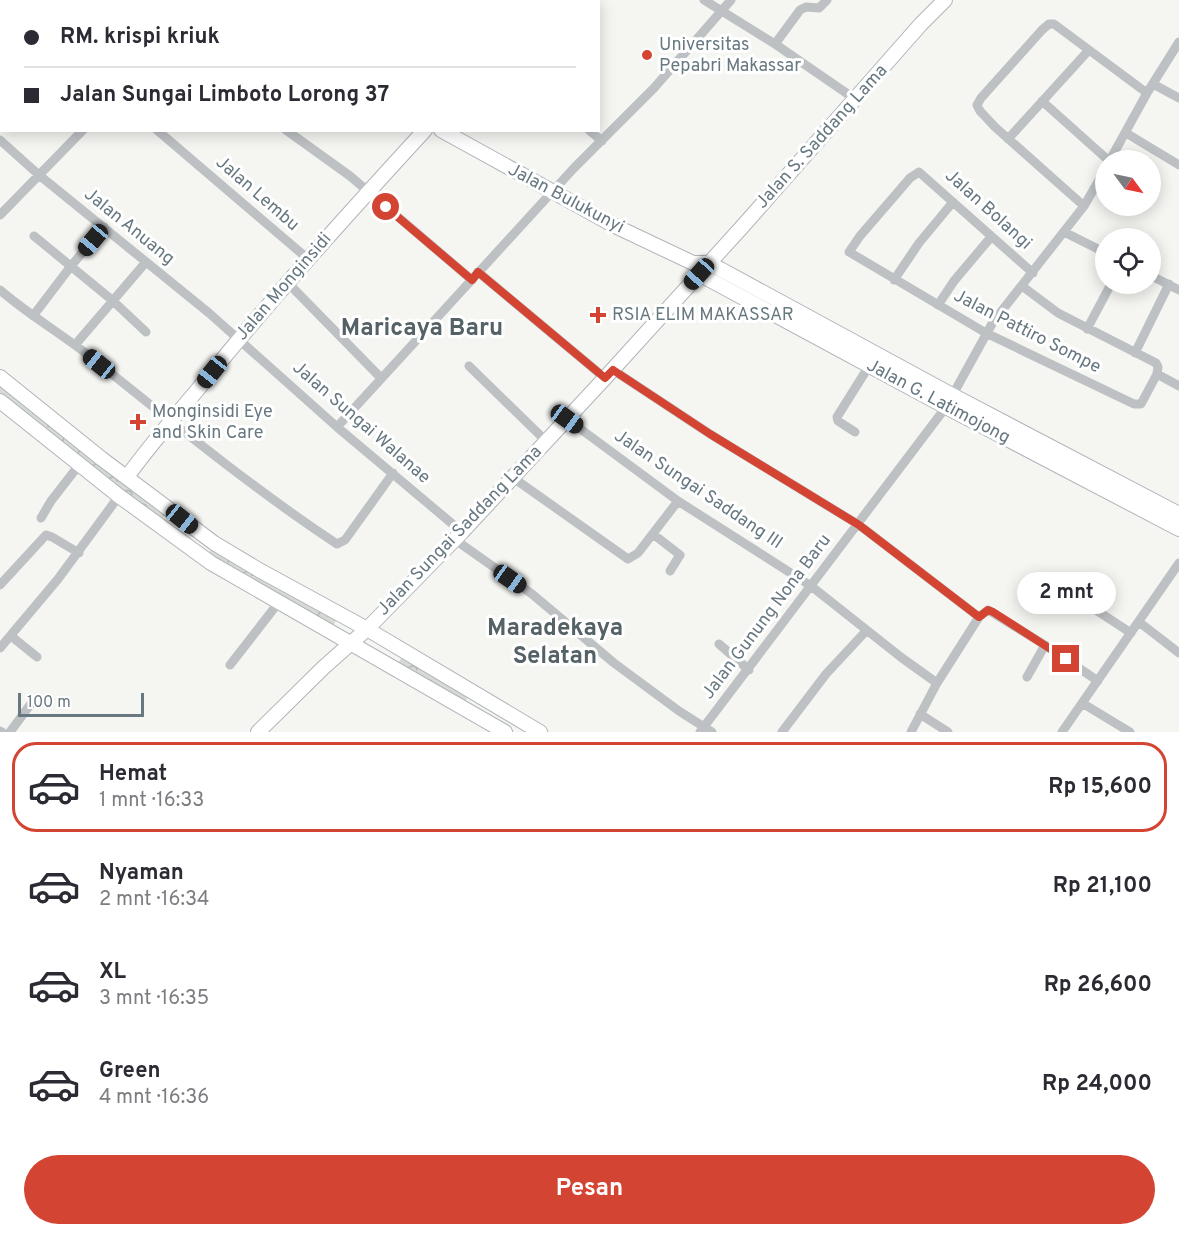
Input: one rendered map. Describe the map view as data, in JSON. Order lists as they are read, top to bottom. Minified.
{"streets":{"main road":["Jalan S. Saddang Lama","Jalan Bulukunyi","Jalan Monginsidi","Jalan G. Latimojong","Jalan Sungai Saddang Lama"],"street":["Jalan Lembu","Jalan Bolangi","Jalan Anuang","Jalan Pattiro Sompe","Jalan Sungai Walanae","Jalan Sungai Saddang III","Jalan Gunung Nona Baru"]},"crossings":[["Jalan S. Saddang Lama","Jalan Bulukunyi"],["Jalan S. Saddang Lama","Jalan G. Latimojong"],["Jalan S. Saddang Lama","Jalan Sungai Saddang Lama"],["Jalan Lembu","Jalan Monginsidi"],["Jalan Bulukunyi","Jalan G. Latimojong"],["Jalan Bulukunyi","Jalan Sungai Saddang Lama"],["Jalan Bolangi","Jalan Pattiro Sompe"],["Jalan Bolangi","Jalan Gunung Nona Baru"],["Jalan Anuang","Jalan Monginsidi"],["Jalan Anuang","Jalan Sungai Walanae"],["Jalan Monginsidi","Jalan Sungai Walanae"],["Jalan Pattiro Sompe","Jalan Gunung Nona Baru"],["Jalan G. Latimojong","Jalan Sungai Saddang Lama"],["Jalan G. Latimojong","Jalan Gunung Nona Baru"],["Jalan Sungai Walanae","Jalan Sungai Saddang Lama"],["Jalan Sungai Walanae","Jalan Gunung Nona Baru"],["Jalan Sungai Saddang III","Jalan Sungai Saddang Lama"],["Jalan Sungai Saddang III","Jalan Gunung Nona Baru"]],"districts":["Maricaya Baru","Maradekaya Selatan"],"places":{"other":["Universitas Pepabri Makassar"],"health":["RSIA ELIM MAKASSAR","Monginsidi Eye and Skin Care"]},"scale_bar":"100 m","north":"bottom right","page":{"banner":["RM. krispi kriuk","Jalan Sungai Limboto Lorong 37"],"bubble":"2 mnt","scale":"100 m","list":[{"name":"Hemat","note":"1 mnt · 16:33","value":"Rp 15,600"},{"name":"Nyaman","note":"2 mnt · 16:34","value":"Rp 21,100"},{"name":"XL","note":"3 mnt · 16:35","value":"Rp 26,600"},{"name":"Green","note":"4 mnt · 16:36","value":"Rp 24,000"}],"buttons":"Pesan"}}
